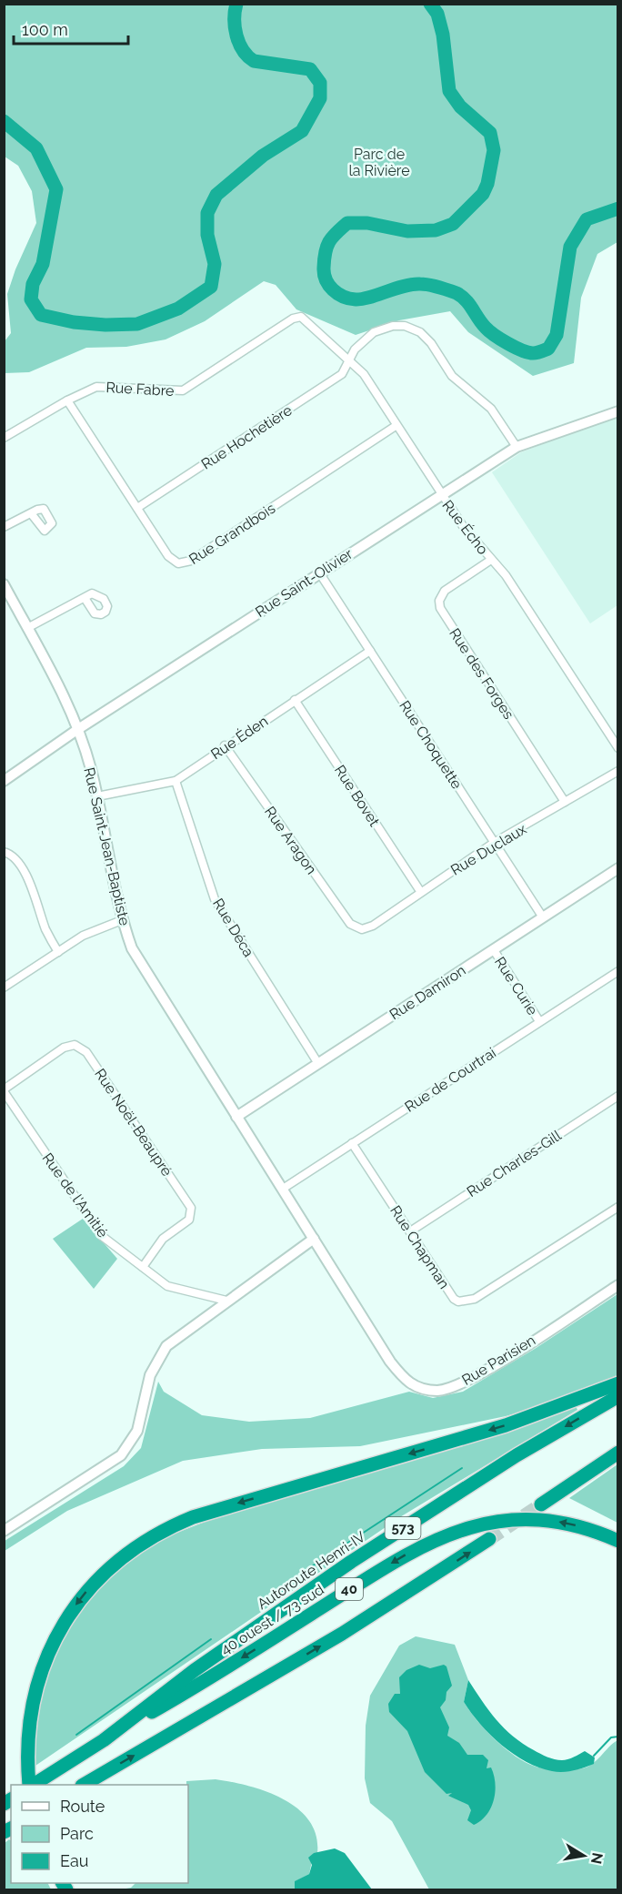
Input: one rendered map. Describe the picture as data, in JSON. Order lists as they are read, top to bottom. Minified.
{"streets":{"highway":["573","Autoroute Henri-IV","40","40 ouest / 73 sud"],"street":["Rue Fabre","Rue Hochetière","Rue Écho","Rue Grandbois","Rue Saint-Olivier","Rue des Forges","Rue Éden","Rue Choquette","Rue Bovet","Rue Aragon","Rue Saint-Jean-Baptiste","Rue Duclaux","Rue Déca","Rue Curie","Rue Damiron","Rue de Courtrai","Rue Noël-Beaupré","Rue Charles-Gill","Rue de l'Amitié","Rue Chapman","Rue Parisien"]},"crossings":[["Rue Fabre","Rue Écho"],["Rue Fabre","Rue Grandbois"],["Rue Hochetière","Rue Écho"],["Rue Hochetière","Rue Grandbois"],["Rue Hochetière","Rue Saint-Olivier"],["Rue Écho","Rue Grandbois"],["Rue Écho","Rue Saint-Olivier"],["Rue Écho","Rue des Forges"],["Rue Saint-Olivier","Rue Choquette"],["Rue Saint-Olivier","Rue Saint-Jean-Baptiste"],["Rue des Forges","Rue Duclaux"],["Rue Éden","Rue Choquette"],["Rue Éden","Rue Bovet"],["Rue Éden","Rue Aragon"],["Rue Éden","Rue Saint-Jean-Baptiste"],["Rue Éden","Rue Déca"],["Rue Choquette","Rue Duclaux"],["Rue Choquette","Rue Damiron"],["Rue Bovet","Rue Duclaux"],["Rue Aragon","Rue Duclaux"],["Rue Saint-Jean-Baptiste","Rue Damiron"],["Rue Saint-Jean-Baptiste","Rue de Courtrai"],["Rue Saint-Jean-Baptiste","Rue Parisien"],["Rue Déca","Rue Damiron"],["Rue Curie","Rue Damiron"],["Rue Curie","Rue de Courtrai"],["Rue de Courtrai","Rue Chapman"],["Rue Noël-Beaupré","Rue de l'Amitié"],["Rue Charles-Gill","Rue Chapman"],["Autoroute Henri-IV","40 ouest / 73 sud"]],"parks":["Parc de la Rivière"],"legend":["Route","Parc","Eau"],"scale_bar":"100 m","north":"right"}
